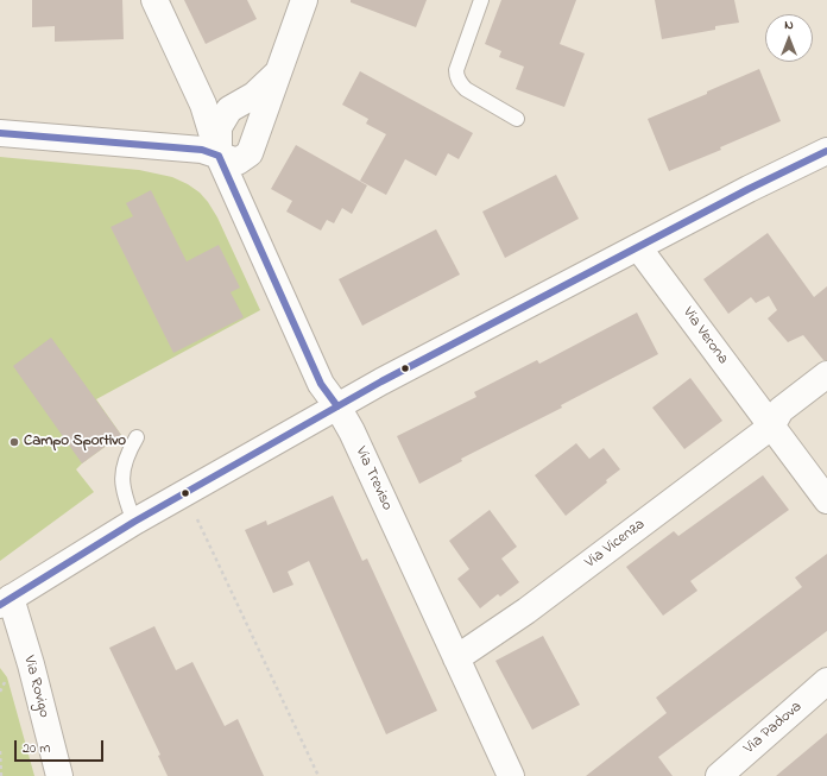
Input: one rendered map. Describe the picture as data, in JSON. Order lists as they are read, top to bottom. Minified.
{"streets":{"street":["Via Verona","Via Treviso","Via Vicenza","Via Rovigo","Via Padova"]},"crossings":[["Via Verona","Via Vicenza"],["Via Treviso","Via Vicenza"]],"places":["Campo Sportivo"],"scale_bar":"20 m","north":"top"}
